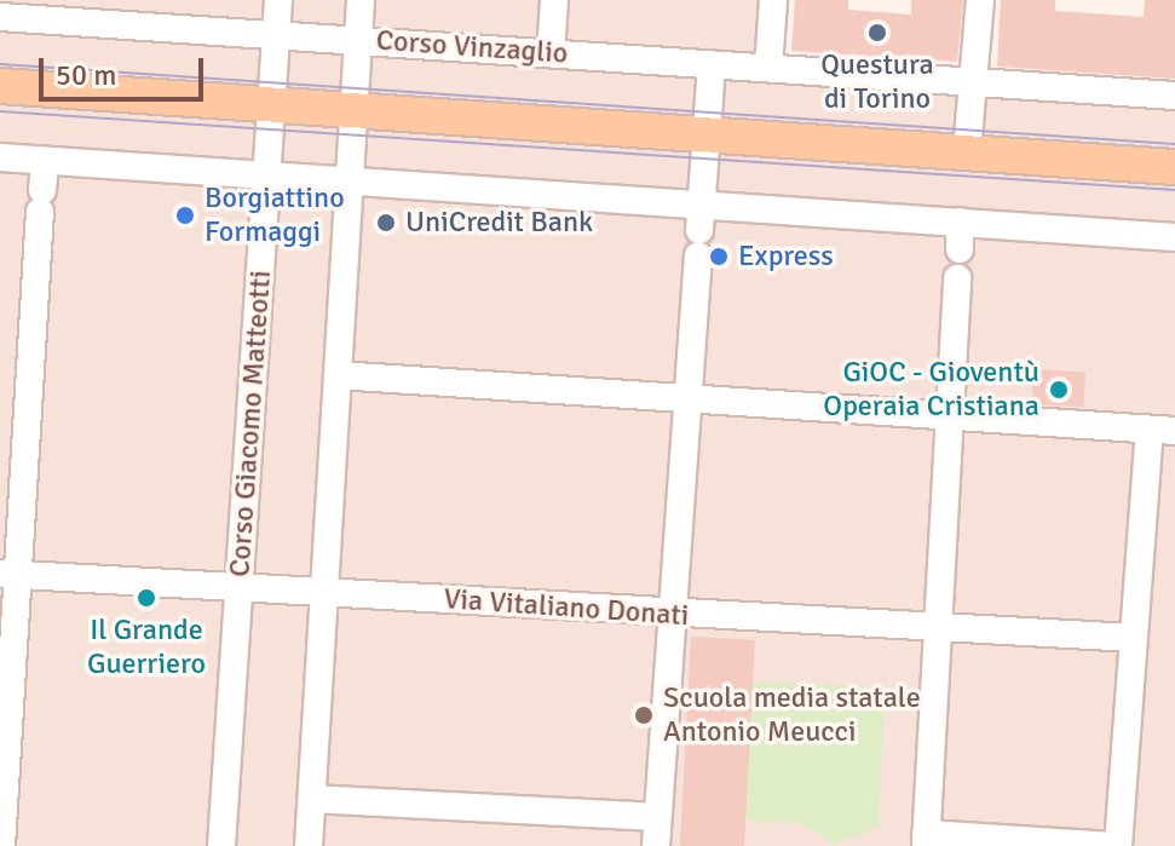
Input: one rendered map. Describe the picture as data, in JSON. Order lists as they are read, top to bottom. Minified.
{"streets":{"street":["Corso Vinzaglio","Corso Giacomo Matteotti","Via Vitaliano Donati"]},"crossings":[["Corso Vinzaglio","Corso Giacomo Matteotti"],["Corso Giacomo Matteotti","Via Vitaliano Donati"]],"places":["Questura di Torino","Borgiattino Formaggi","UniCredit Bank","Express","GiOC - Gioventù Operaia Cristiana","Il Grande Guerriero","Scuola media statale Antonio Meucci"],"scale_bar":"50 m"}
